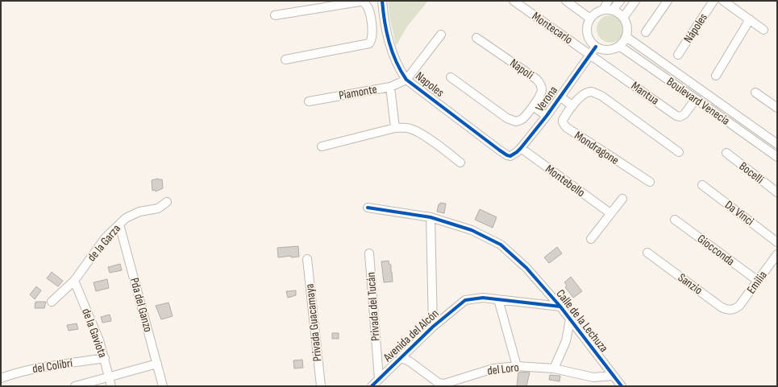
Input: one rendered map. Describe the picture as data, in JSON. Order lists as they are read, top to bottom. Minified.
{"streets":{"street":["Montecarlo","Nápoles","Napoli","Napoles","Piamonte","Mantua","Verona","Boulevard Venecia","Mondragone","Bocelli","Montebello","Da Vinci","de la Garza","Giocconda","Emilia","Sanzio","Pda del Ganzo","Privada del Tucán","Calle de la Lechuza","Privada Guacamaya","de la Gaviota","Avenida del Alcón","del Colibrí","del Loro"]},"crossings":[["Montecarlo","Mantua"],["Montecarlo","Verona"],["Napoles","Piamonte"],["Napoles","Verona"],["Mantua","Verona"],["Mantua","Boulevard Venecia"],["Verona","Boulevard Venecia"],["Verona","Montebello"],["de la Garza","Pda del Ganzo"],["de la Garza","de la Gaviota"],["Giocconda","Emilia"],["Emilia","Sanzio"],["Privada del Tucán","Avenida del Alcón"],["Calle de la Lechuza","Avenida del Alcón"],["Calle de la Lechuza","del Loro"],["de la Gaviota","del Colibrí"],["Avenida del Alcón","del Loro"]]}
